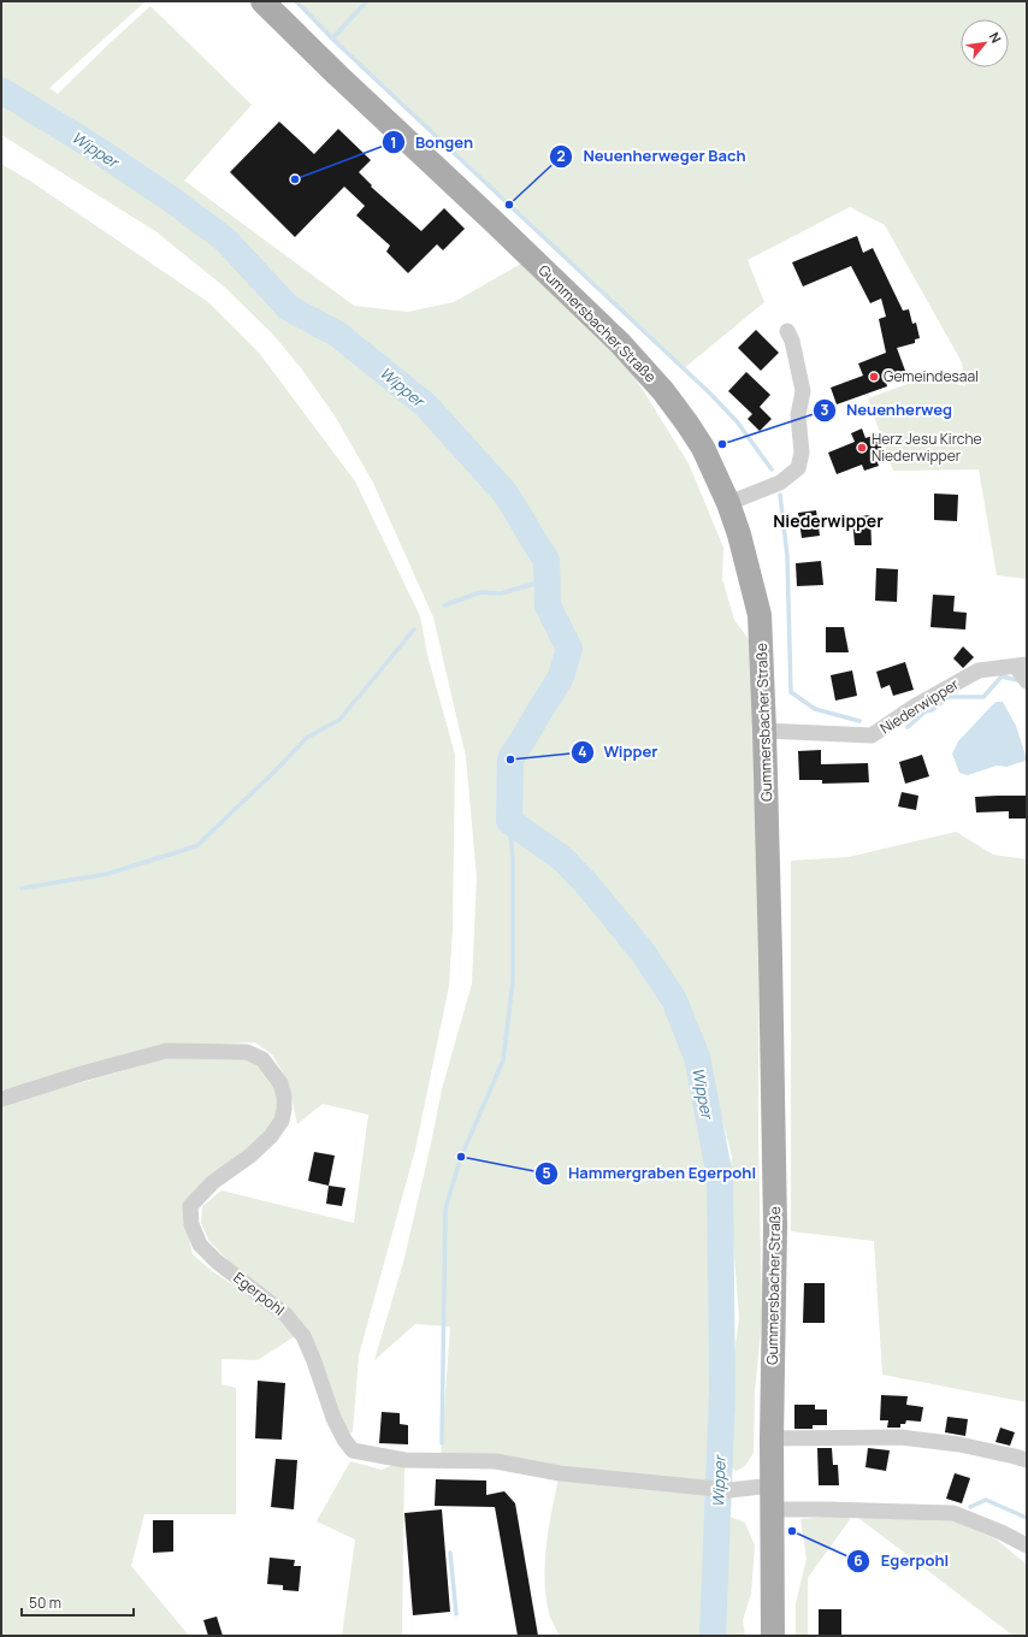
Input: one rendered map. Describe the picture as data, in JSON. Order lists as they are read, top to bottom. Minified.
{"streets":{"main road":["Gummersbacher Straße"],"street":["Niederwipper","Egerpohl"]},"crossings":[["Gummersbacher Straße","Niederwipper"],["Gummersbacher Straße","Egerpohl"]],"districts":["Niederwipper"],"water":["Wipper"],"places":["Bongen","Neuenherweger Bach","Gemeindesaal","Neuenherweg","Herz Jesu Kirche Niederwipper","Wipper","Hammergraben Egerpohl","Egerpohl"],"scale_bar":"50 m","north":"top right"}
